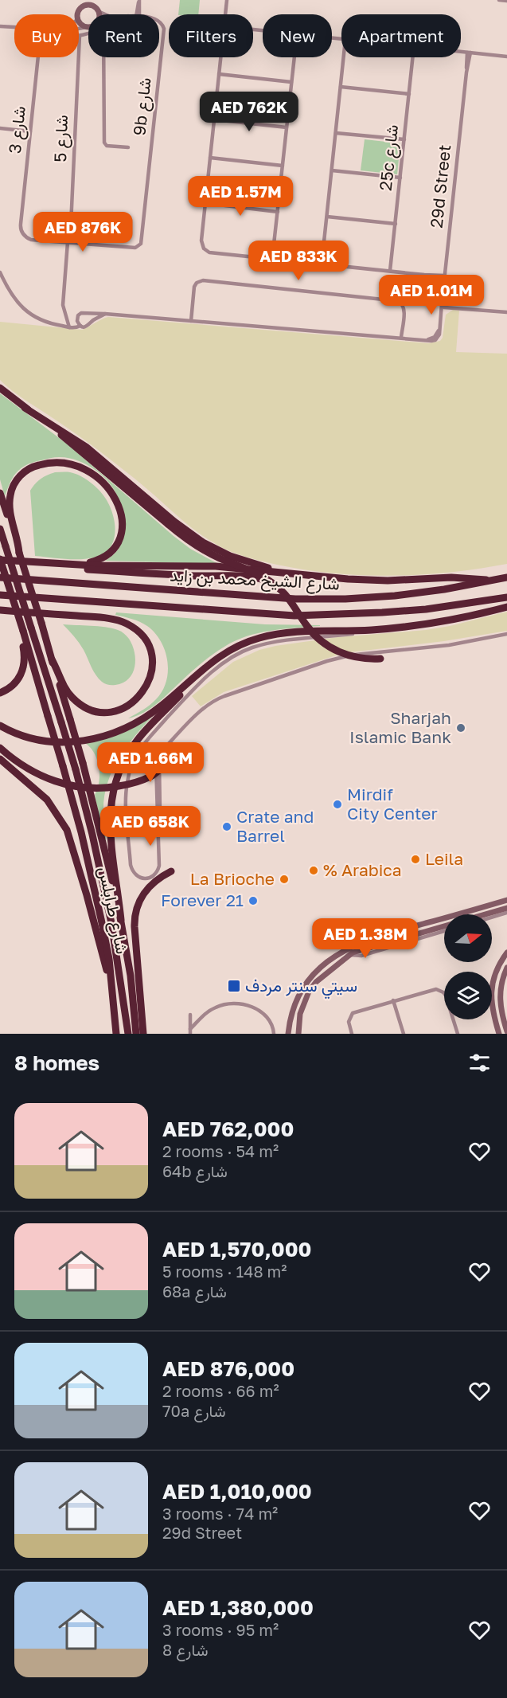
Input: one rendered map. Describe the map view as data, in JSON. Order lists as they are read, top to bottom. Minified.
{"streets":{"highway":["شارع الشيخ محمد بن زايد","شارع طرابلس"],"street":["9b شارع","شارع 3","شارع 5","25c شارع","29d Street"]},"crossings":[["9b شارع","شارع 3"],["9b شارع","شارع 5"],["شارع 3","شارع 5"]],"places":{"other":["Sharjah Islamic Bank","Mirdif City Center","Crate and Barrel","Leila","% Arabica","La Brioche","Forever 21"],"transit":["سيتي سنتر مردف"]},"north":"right","page":{"chip":["Buy","Rent","Filters","New","Apartment"],"price":["AED 762K","AED 1.57M","AED 876K","AED 833K","AED 1.01M","AED 1.66M","AED 658K","AED 1.38M"],"heading":"8 homes","list":[{"name":"AED 762,000","note":"2 rooms · 54 m² · 64b شارع"},{"name":"AED 1,570,000","note":"5 rooms · 148 m² · 68a شارع"},{"name":"AED 876,000","note":"2 rooms · 66 m² · 70a شارع"},{"name":"AED 1,010,000","note":"3 rooms · 74 m² · 29d Street"},{"name":"AED 1,380,000","note":"3 rooms · 95 m² · شارع 8"}]}}
